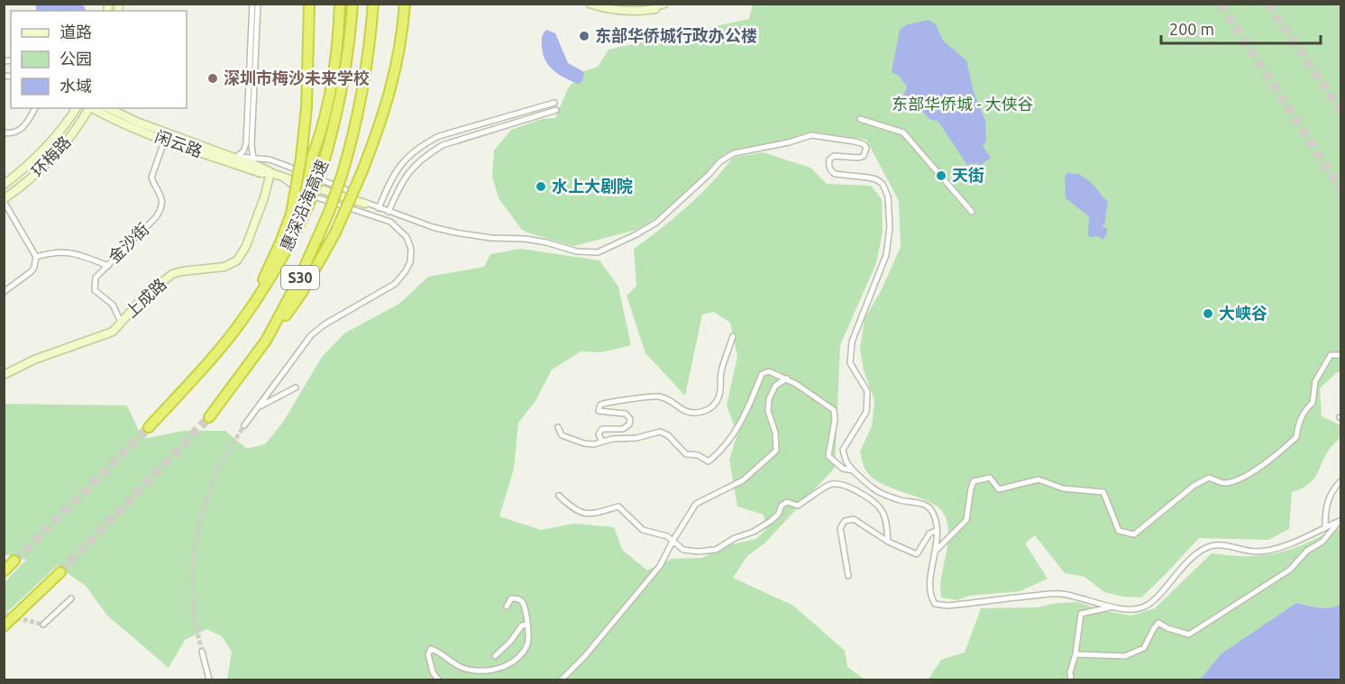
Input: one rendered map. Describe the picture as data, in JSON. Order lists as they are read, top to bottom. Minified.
{"streets":{"highway":["惠深沿海高速","S30"],"street":["闲云路","环梅路","金沙街","上成路"]},"crossings":[["闲云路","金沙街"],["闲云路","上成路"]],"parks":["东部华侨城 - 大侠谷"],"places":["东部华侨城行政办公楼","深圳市梅沙未来学校","天街","水上大剧院","大峡谷"],"legend":["道路","公园","水域"],"scale_bar":"200 m"}
